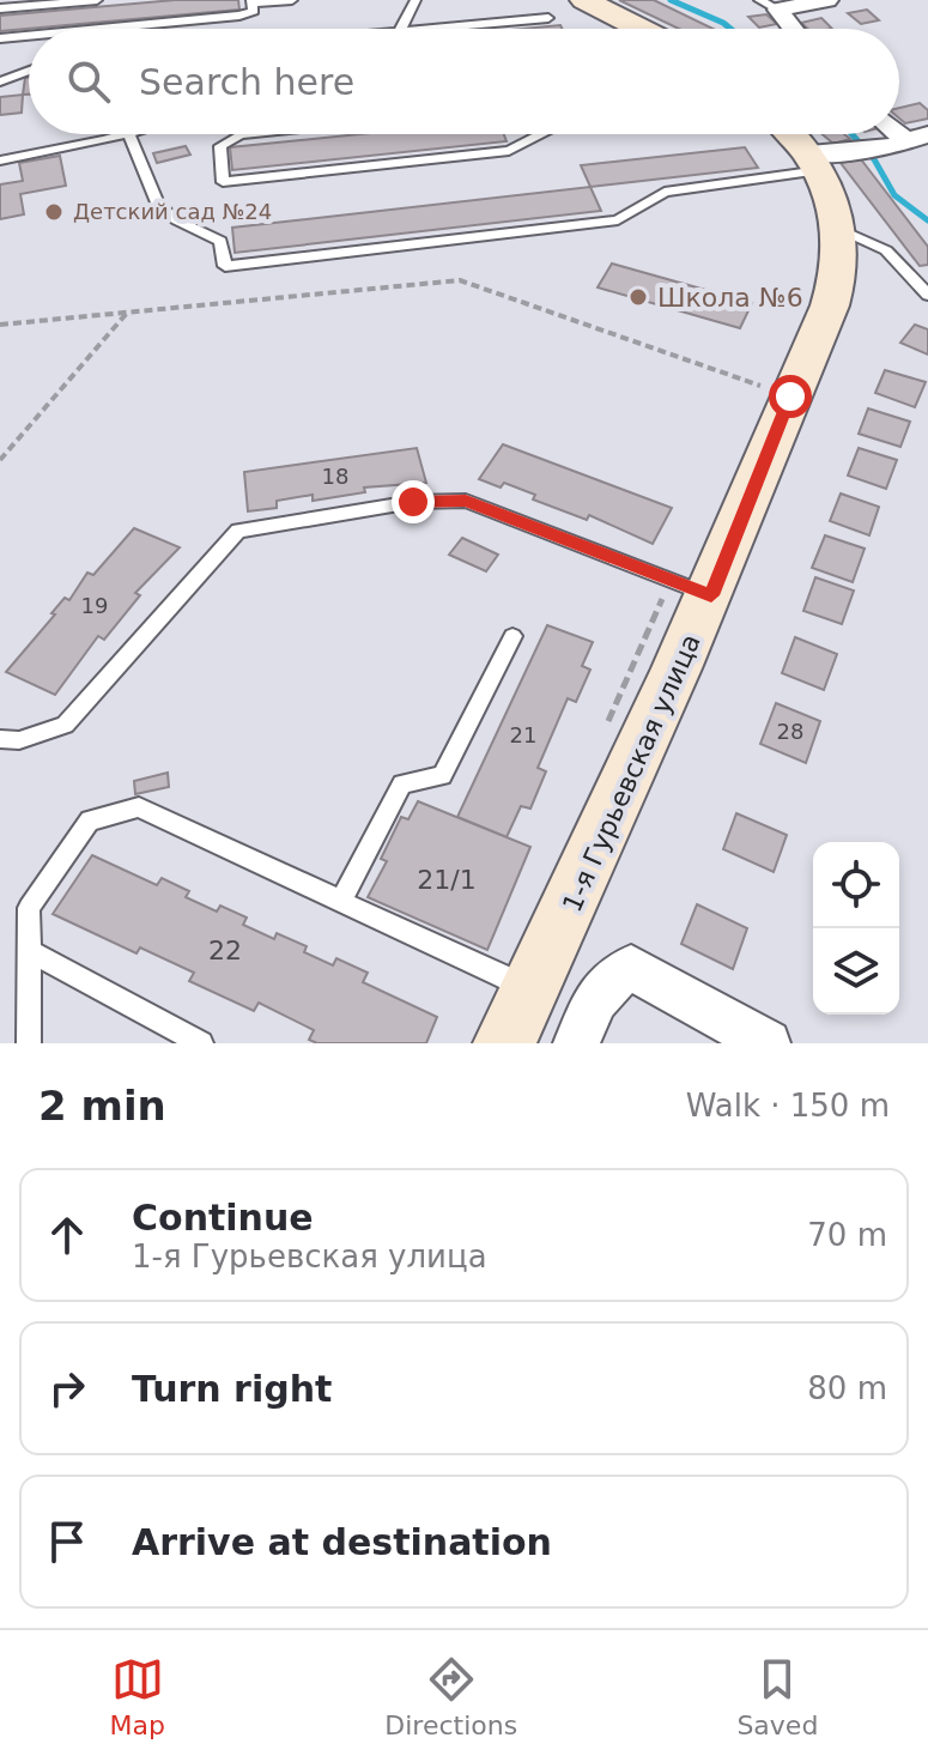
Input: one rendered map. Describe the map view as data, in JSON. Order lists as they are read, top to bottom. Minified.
{"streets":{"main road":["1-я Гурьевская улица"]},"places":["Детский сад №24","Школа №6"],"house_numbers":["18","19","28","21","21/1","22"],"page":{"search":"Search here","heading":["2 min","Walk · 150 m"],"list":[["Continue","1-я Гурьевская улица","70 m"],["Turn right","80 m"],"Arrive at destination"],"nav":["Map","Directions","Saved"]}}
